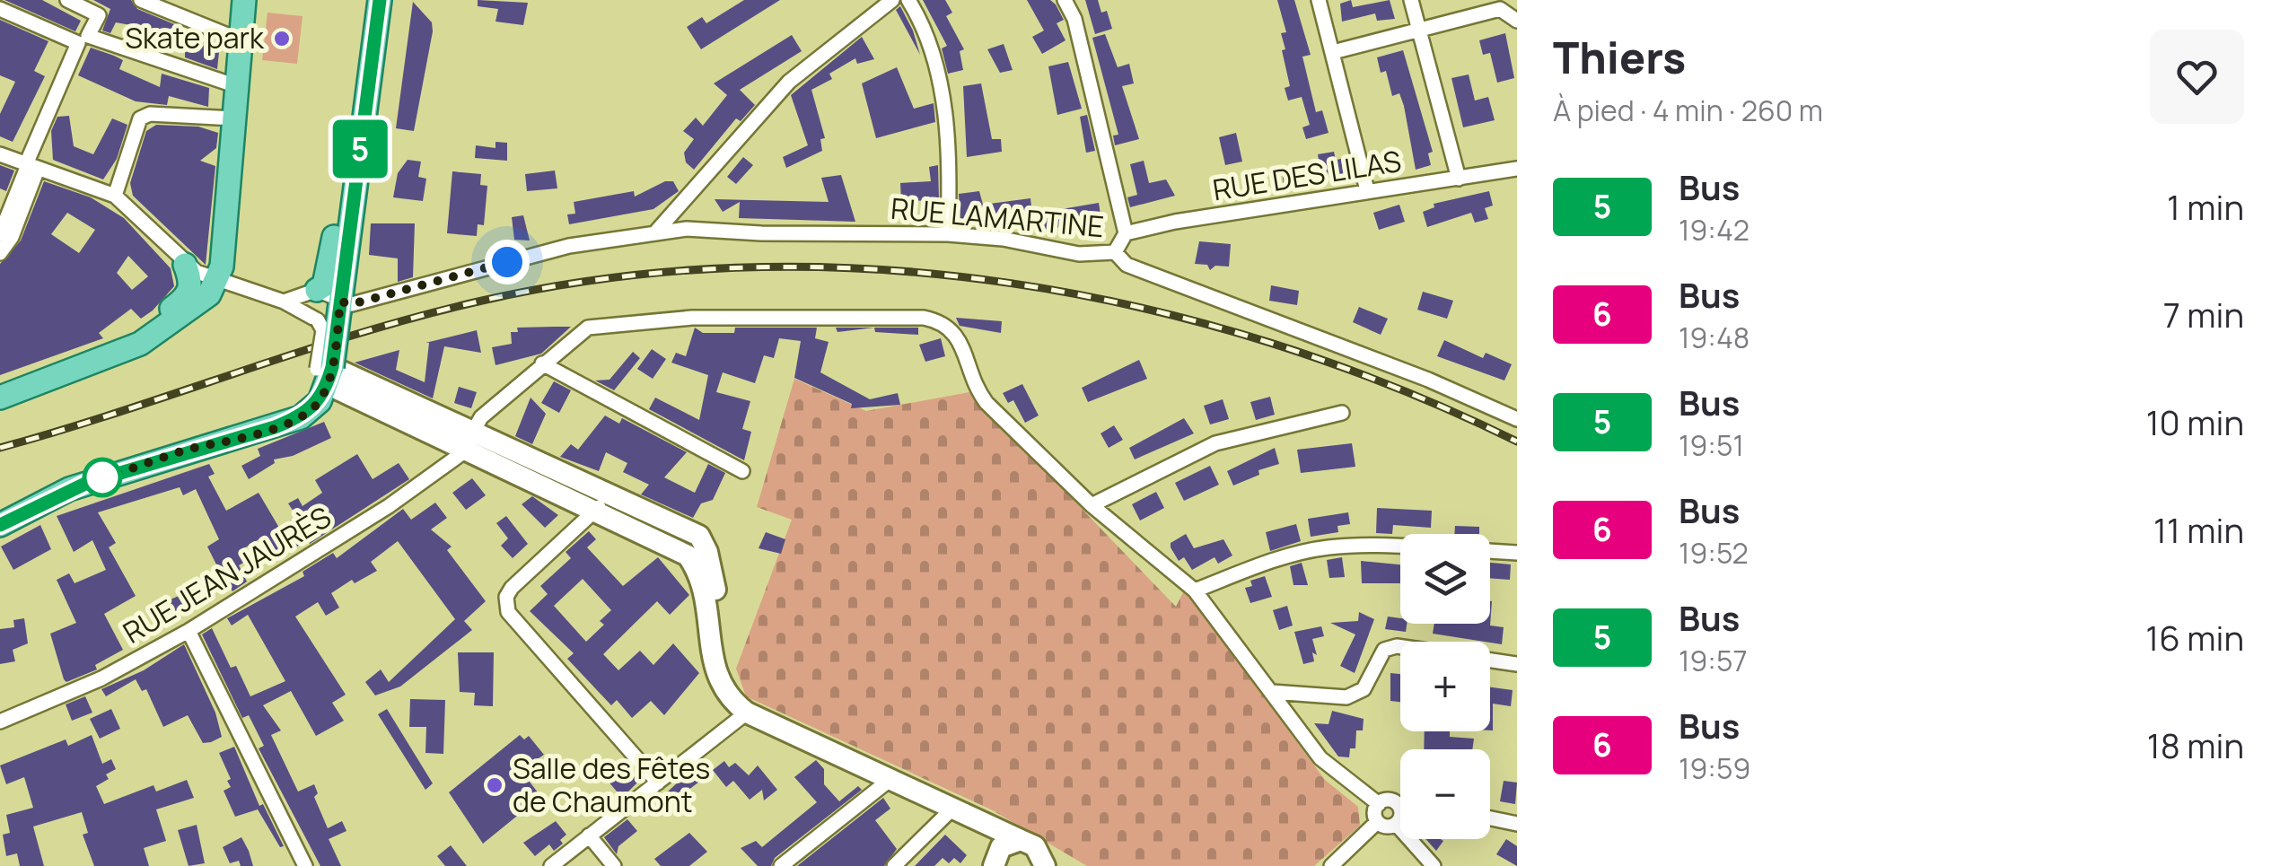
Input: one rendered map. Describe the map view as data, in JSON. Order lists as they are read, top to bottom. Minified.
{"streets":{"street":["RUE DES LILAS","RUE LAMARTINE","RUE JEAN JAURÈS"]},"places":["Skate park","Salle des Fêtes de Chaumont"],"lines":["bus line 5"],"page":{"on_map":"5","heading":["Thiers","À pied · 4 min · 260 m"],"list":[{"mark":"5","name":"Bus","note":"19:42","value":"1 min"},{"mark":"6","name":"Bus","note":"19:48","value":"7 min"},{"mark":"5","name":"Bus","note":"19:51","value":"10 min"},{"mark":"6","name":"Bus","note":"19:52","value":"11 min"},{"mark":"5","name":"Bus","note":"19:57","value":"16 min"},{"mark":"6","name":"Bus","note":"19:59","value":"18 min"}],"map_buttons":["+","−"]}}
